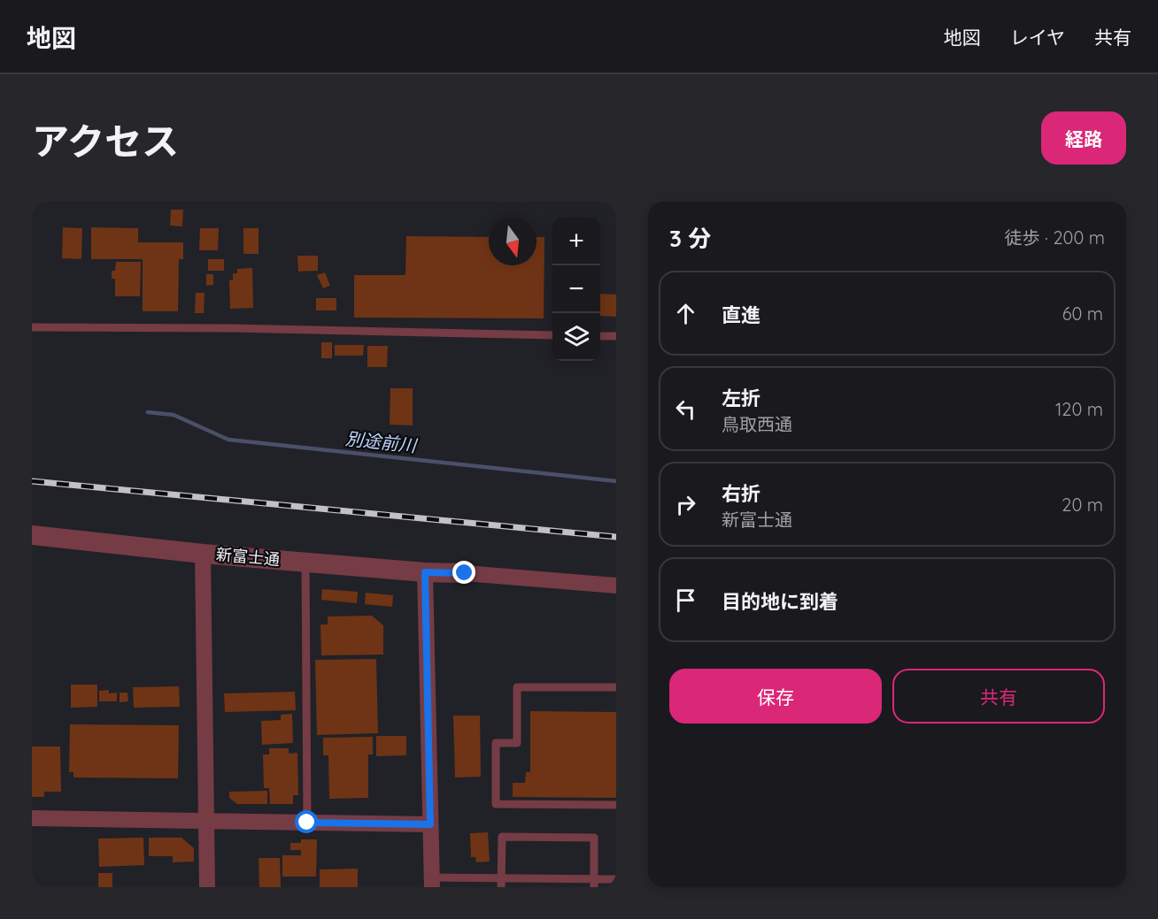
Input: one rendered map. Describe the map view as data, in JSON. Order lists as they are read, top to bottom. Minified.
{"streets":{"street":["新富士通"]},"water":["別途前川"],"north":"bottom","page":{"header":"地図","nav":["地図","レイヤ","共有"],"title":"アクセス","buttons":["経路",["保存","共有"]],"heading":["3 分","徒歩 · 200 m"],"map_buttons":["+","−"],"list":[["直進","60 m"],["左折","鳥取西通","120 m"],["右折","新富士通","20 m"],"目的地に到着"]}}
